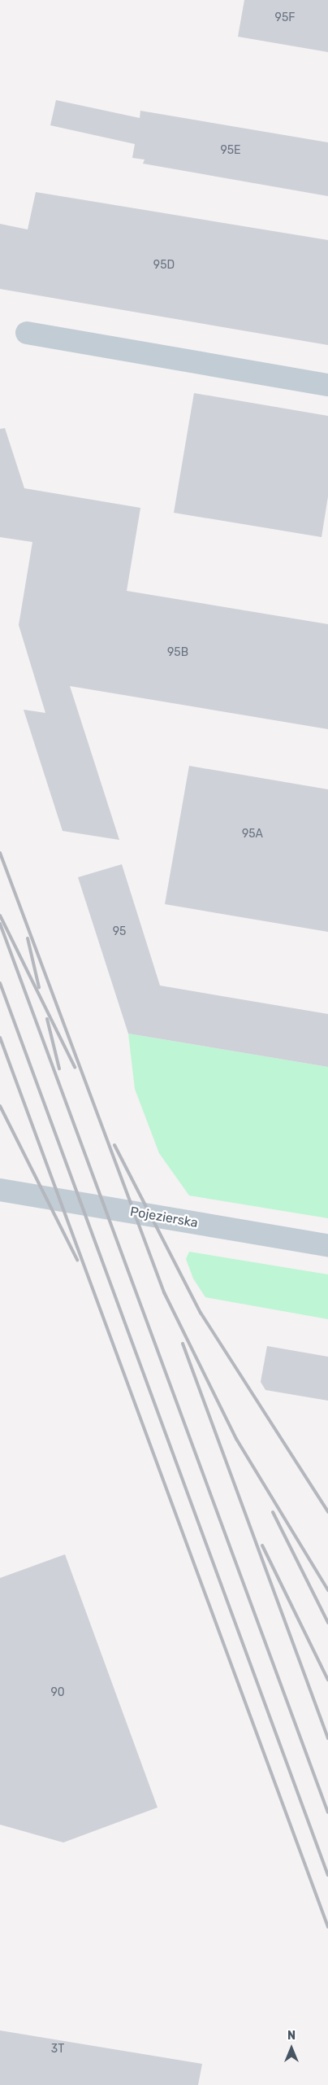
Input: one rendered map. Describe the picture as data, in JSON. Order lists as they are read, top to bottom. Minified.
{"streets":{"street":["Pojezierska"]},"house_numbers":["95F","95E","95D","95B","95A","95","90","3T"],"north":"top"}
